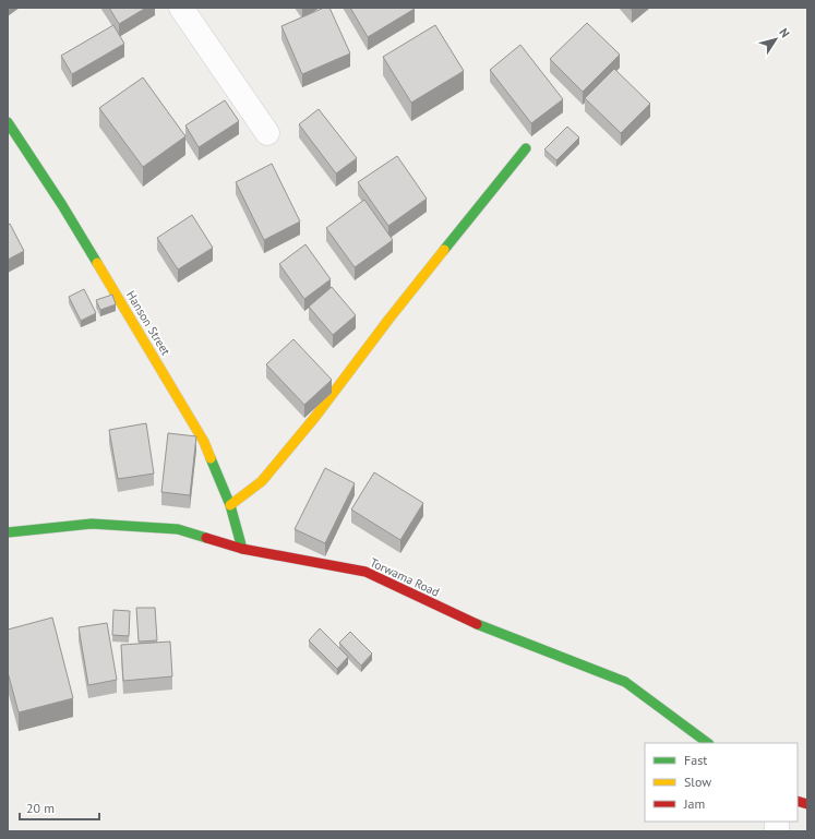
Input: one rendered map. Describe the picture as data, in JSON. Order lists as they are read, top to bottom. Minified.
{"streets":{"street":["Hanson Street","Torwama Road"]},"crossings":[["Hanson Street","Torwama Road"]],"legend":["Fast","Slow","Jam"],"scale_bar":"20 m","north":"top right"}
